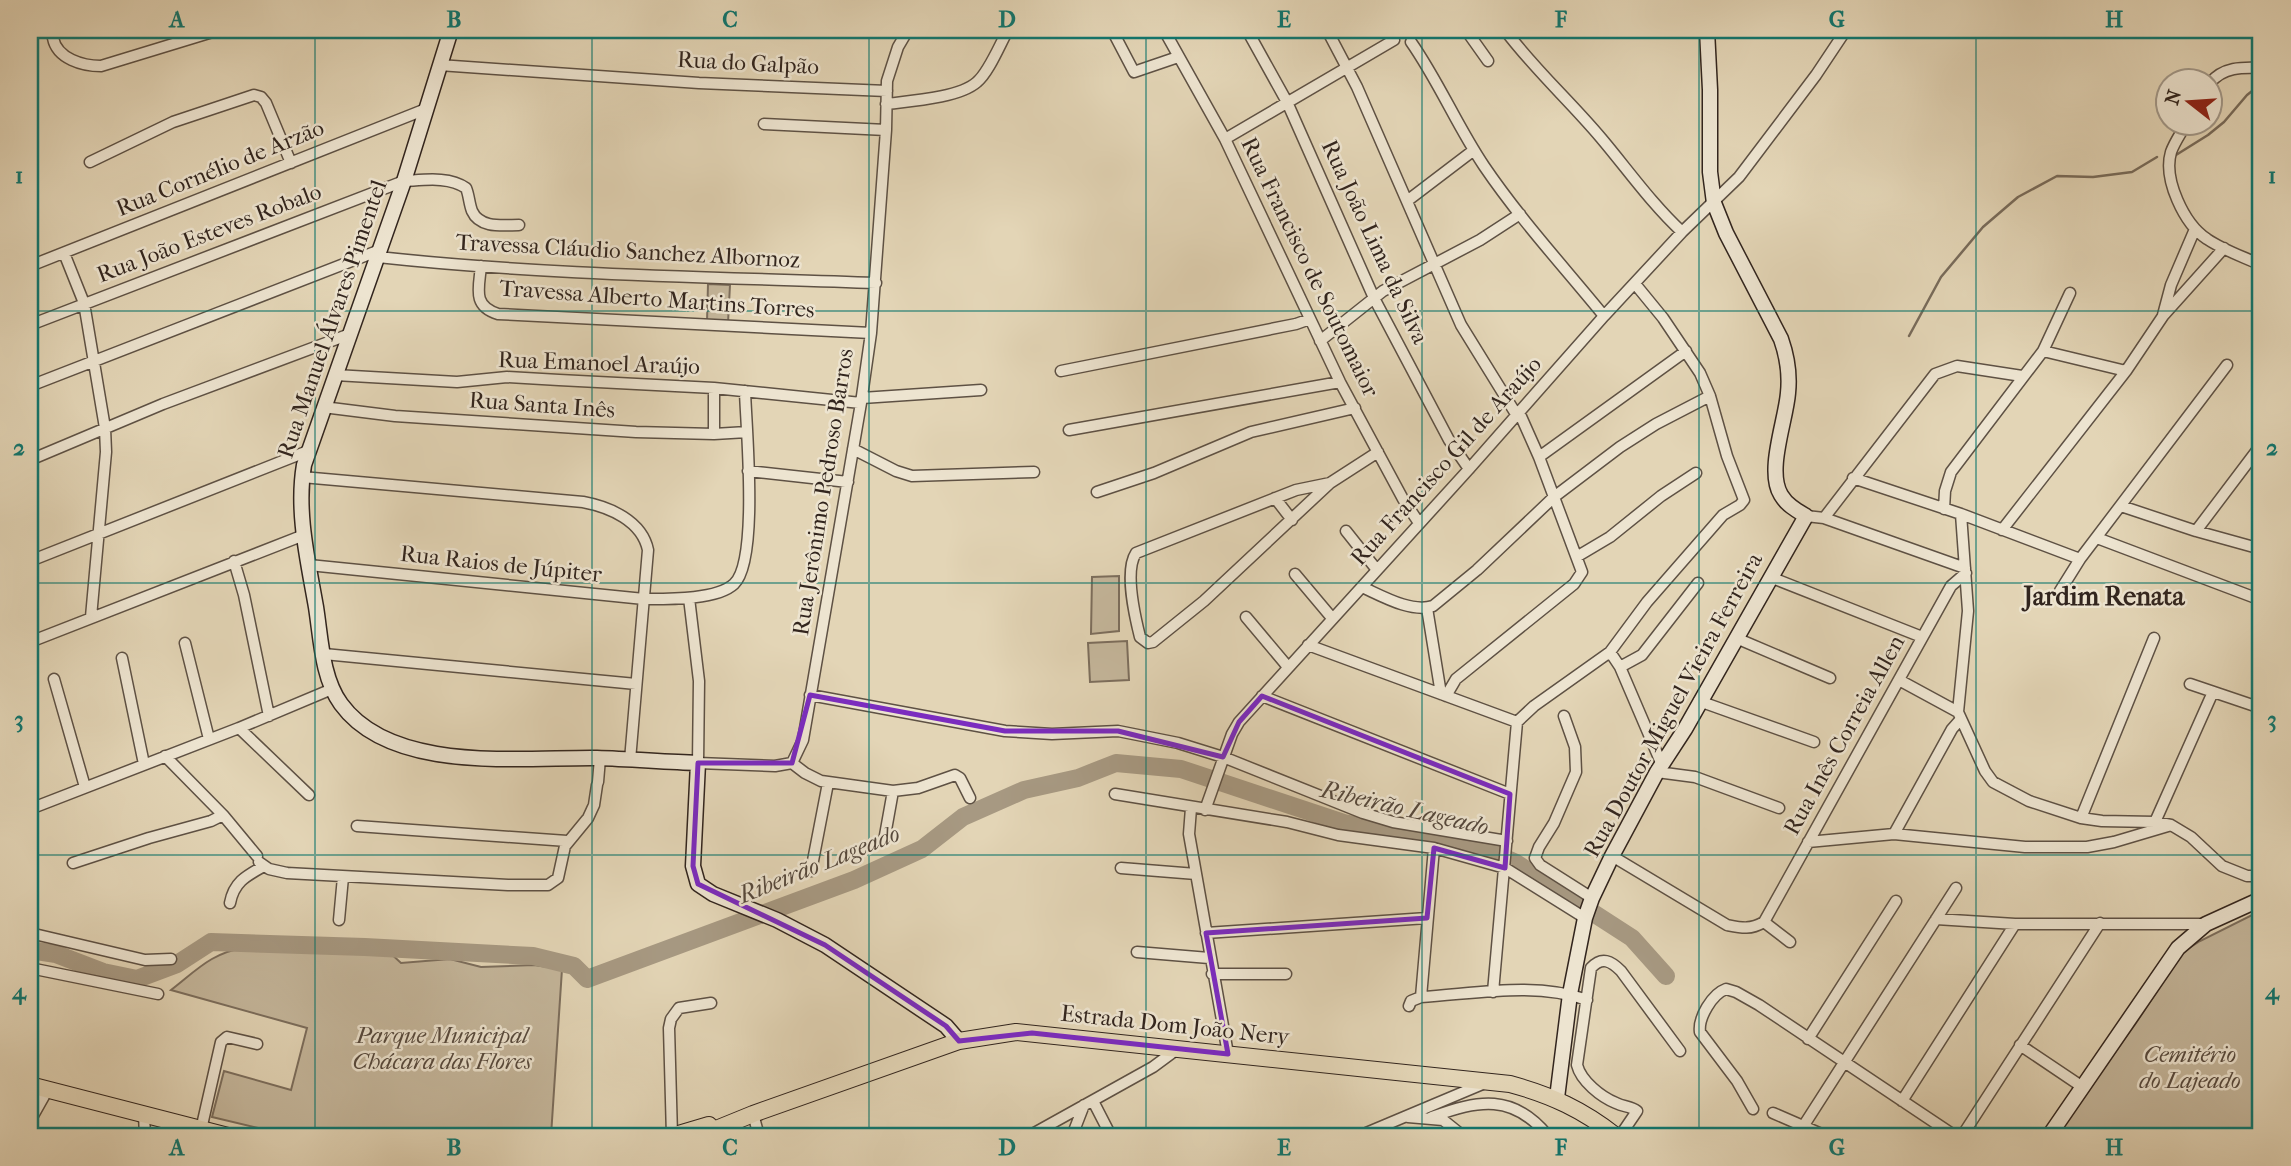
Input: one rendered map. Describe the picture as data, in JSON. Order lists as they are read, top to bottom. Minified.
{"streets":{"main road":["Estrada Dom João Nery"],"street":["Rua do Galpão","Rua Cornélio de Arzão","Rua João Esteves Robalo","Rua João Lima da Silva","Travessa Cláudio Sanchez Albornoz","Rua Francisco de Soutomaior","Travessa Alberto Martins Torres","Rua Manuel Álvares Pimentel","Rua Emanoel Araújo","Rua Santa Inês","Rua Francisco Gil de Araújo","Rua Jerônimo Pedroso Barros","Rua Raios de Júpiter","Rua Doutor Miguel Vieira Ferreira","Rua Inês Correia Allen"]},"crossings":[["Rua do Galpão","Rua Manuel Álvares Pimentel"],["Rua do Galpão","Rua Jerônimo Pedroso Barros"],["Rua Cornélio de Arzão","Rua Manuel Álvares Pimentel"],["Rua João Esteves Robalo","Rua Manuel Álvares Pimentel"],["Rua João Lima da Silva","Rua Francisco Gil de Araújo"],["Travessa Cláudio Sanchez Albornoz","Travessa Alberto Martins Torres"],["Travessa Cláudio Sanchez Albornoz","Rua Manuel Álvares Pimentel"],["Travessa Cláudio Sanchez Albornoz","Rua Jerônimo Pedroso Barros"],["Rua Francisco de Soutomaior","Rua Francisco Gil de Araújo"],["Travessa Alberto Martins Torres","Rua Jerônimo Pedroso Barros"],["Rua Manuel Álvares Pimentel","Rua Emanoel Araújo"],["Rua Manuel Álvares Pimentel","Rua Santa Inês"],["Rua Manuel Álvares Pimentel","Rua Jerônimo Pedroso Barros"],["Rua Manuel Álvares Pimentel","Rua Raios de Júpiter"],["Rua Emanoel Araújo","Rua Jerônimo Pedroso Barros"],["Rua Emanoel Araújo","Rua Raios de Júpiter"],["Rua Santa Inês","Rua Raios de Júpiter"],["Rua Doutor Miguel Vieira Ferreira","Estrada Dom João Nery"]],"districts":["Jardim Renata"],"water":["Ribeirão Lageado"],"parks":["Parque Municipal Chácara das Flores","Cemitério do Lajeado"],"north":"left","grid":{"columns":["A","B","C","D","E","F","G","H"],"rows":["1","2","3","4"]}}
